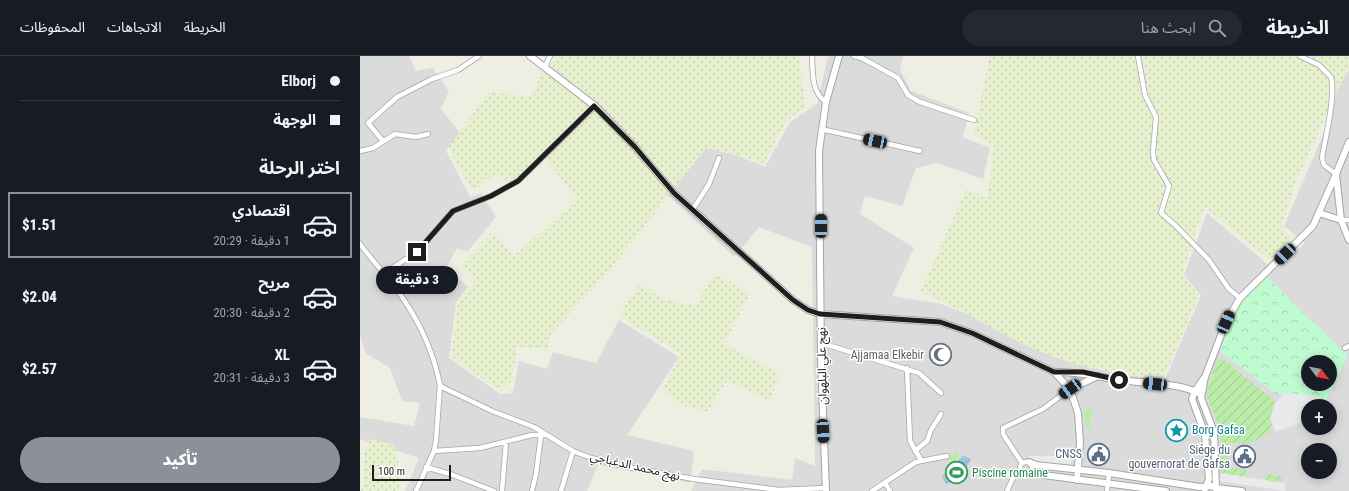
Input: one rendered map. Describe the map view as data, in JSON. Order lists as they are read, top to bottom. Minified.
{"streets":{"street":["نهج علي البلهوان","نهج محمد الدغباجي"]},"crossings":[["نهج علي البلهوان","نهج محمد الدغباجي"]],"places":{"mosque":["Ajjamaa Elkebir"],"place":["Borg Gafsa"],"public building":["CNSS","Siége du gouvernorat de Gafsa"],"sports":["Piscine romaine"]},"scale_bar":"100 m","north":"bottom right","page":{"header":"الخريطة","search":"ابحث هنا","nav":["الخريطة","الاتجاهات","المحفوظات"],"banner":["Elborj","الوجهة"],"heading":"اختر الرحلة","list":[{"name":"اقتصادي","note":"1 دقيقة · 20:29","value":"$1.51"},{"name":"مريح","note":"2 دقيقة · 20:30","value":"$2.04"},{"name":"XL","note":"3 دقيقة · 20:31","value":"$2.57"}],"bubble":"3 دقيقة","map_buttons":["+","−"],"buttons":"تأكيد","scale":"100 m"}}
